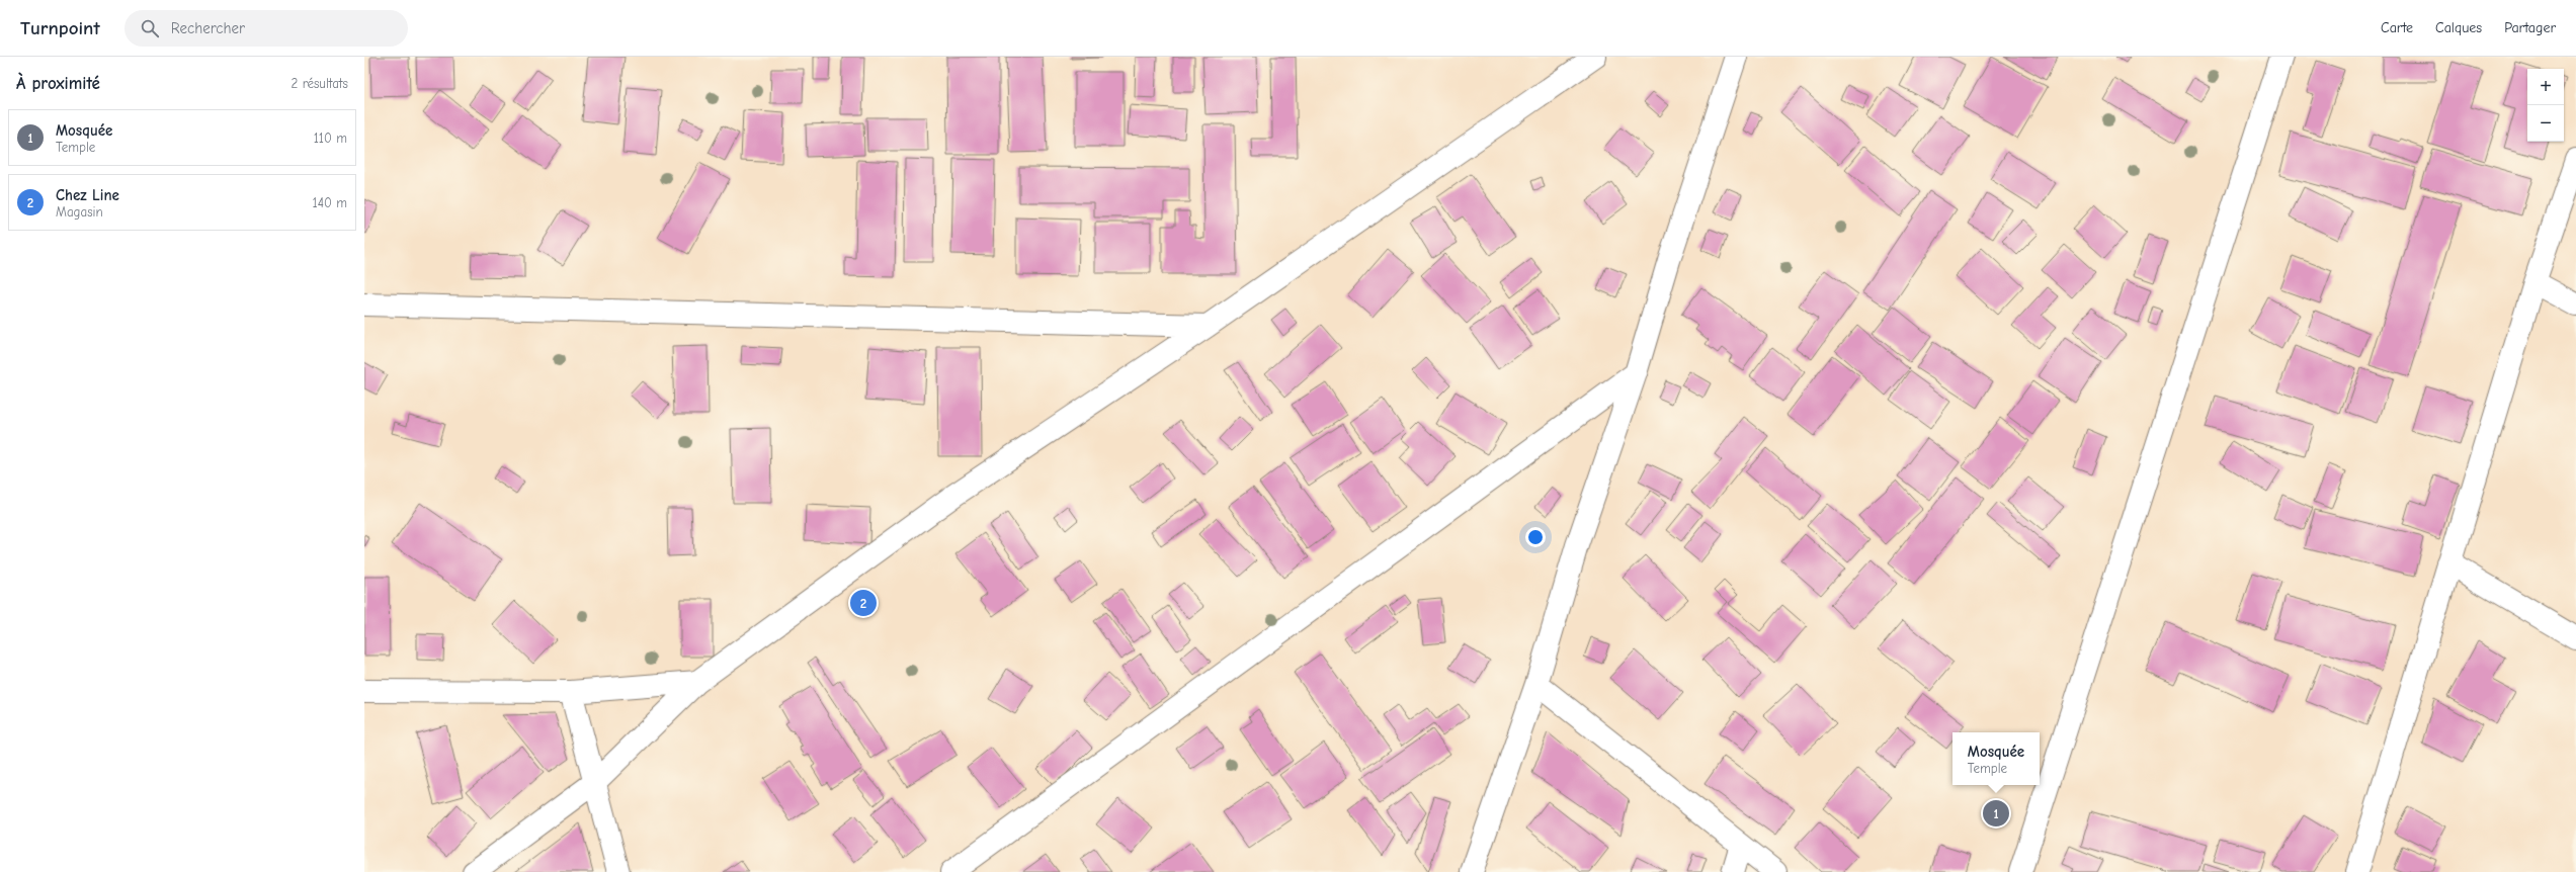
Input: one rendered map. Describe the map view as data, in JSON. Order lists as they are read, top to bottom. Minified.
{"page":{"header":"Turnpoint","search":"Rechercher","nav":["Carte","Calques","Partager"],"heading":["À proximité","2 résultats"],"map_buttons":["+","−"],"list":[{"mark":"1","name":"Mosquée","note":"Temple","value":"110 m"},{"mark":"2","name":"Chez Line","note":"Magasin","value":"140 m"}],"pins":["2","1"],"popup":["Mosquée","Temple"]}}
